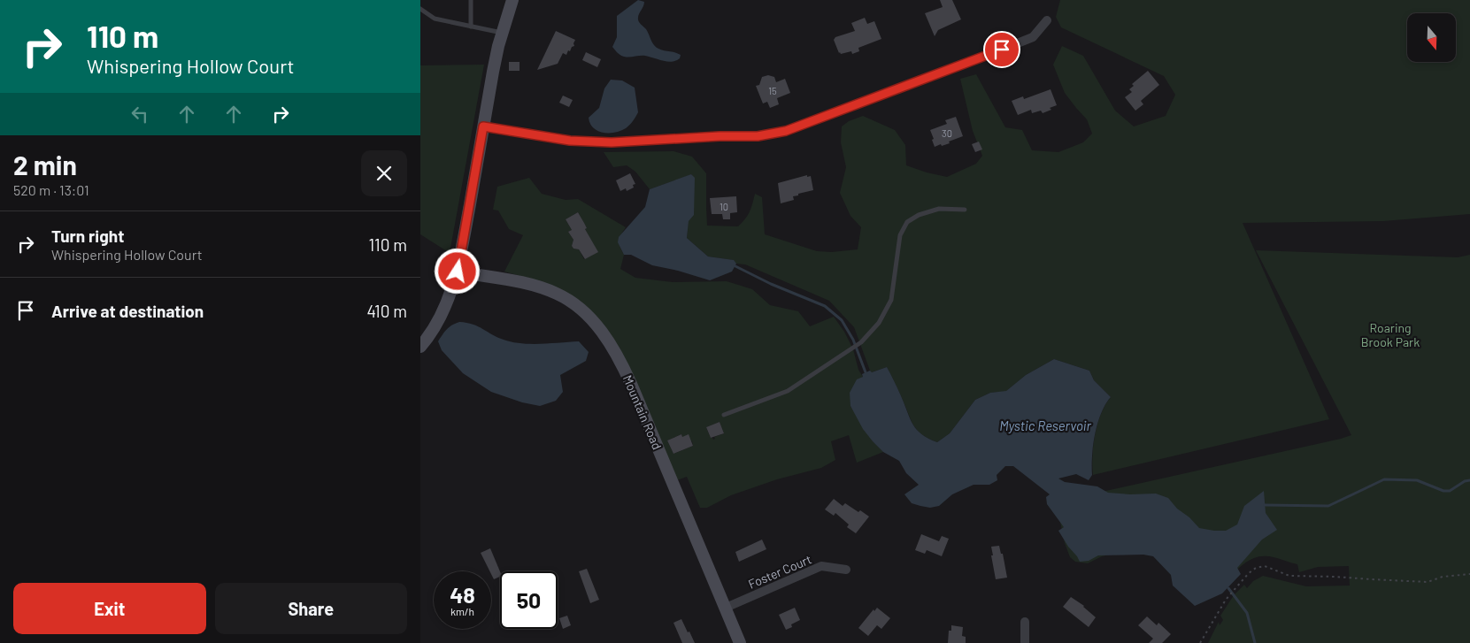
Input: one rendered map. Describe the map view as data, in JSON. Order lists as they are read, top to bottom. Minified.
{"streets":{"main road":["Mountain Road"],"street":["Foster Court"]},"crossings":[["Mountain Road","Foster Court"]],"water":["Mystic Reservoir"],"parks":["Roaring Brook Park"],"house_numbers":["15","30","10"],"north":"bottom","page":{"turn":["110 m","Whispering Hollow Court"],"heading":["2 min","520 m · 13:01"],"list":[{"name":"Turn right","note":"Whispering Hollow Court","value":"110 m"},{"name":"Arrive at destination","value":"410 m"}],"speed":"48 km/h","limit":"50","buttons":["Exit","Share"]}}
